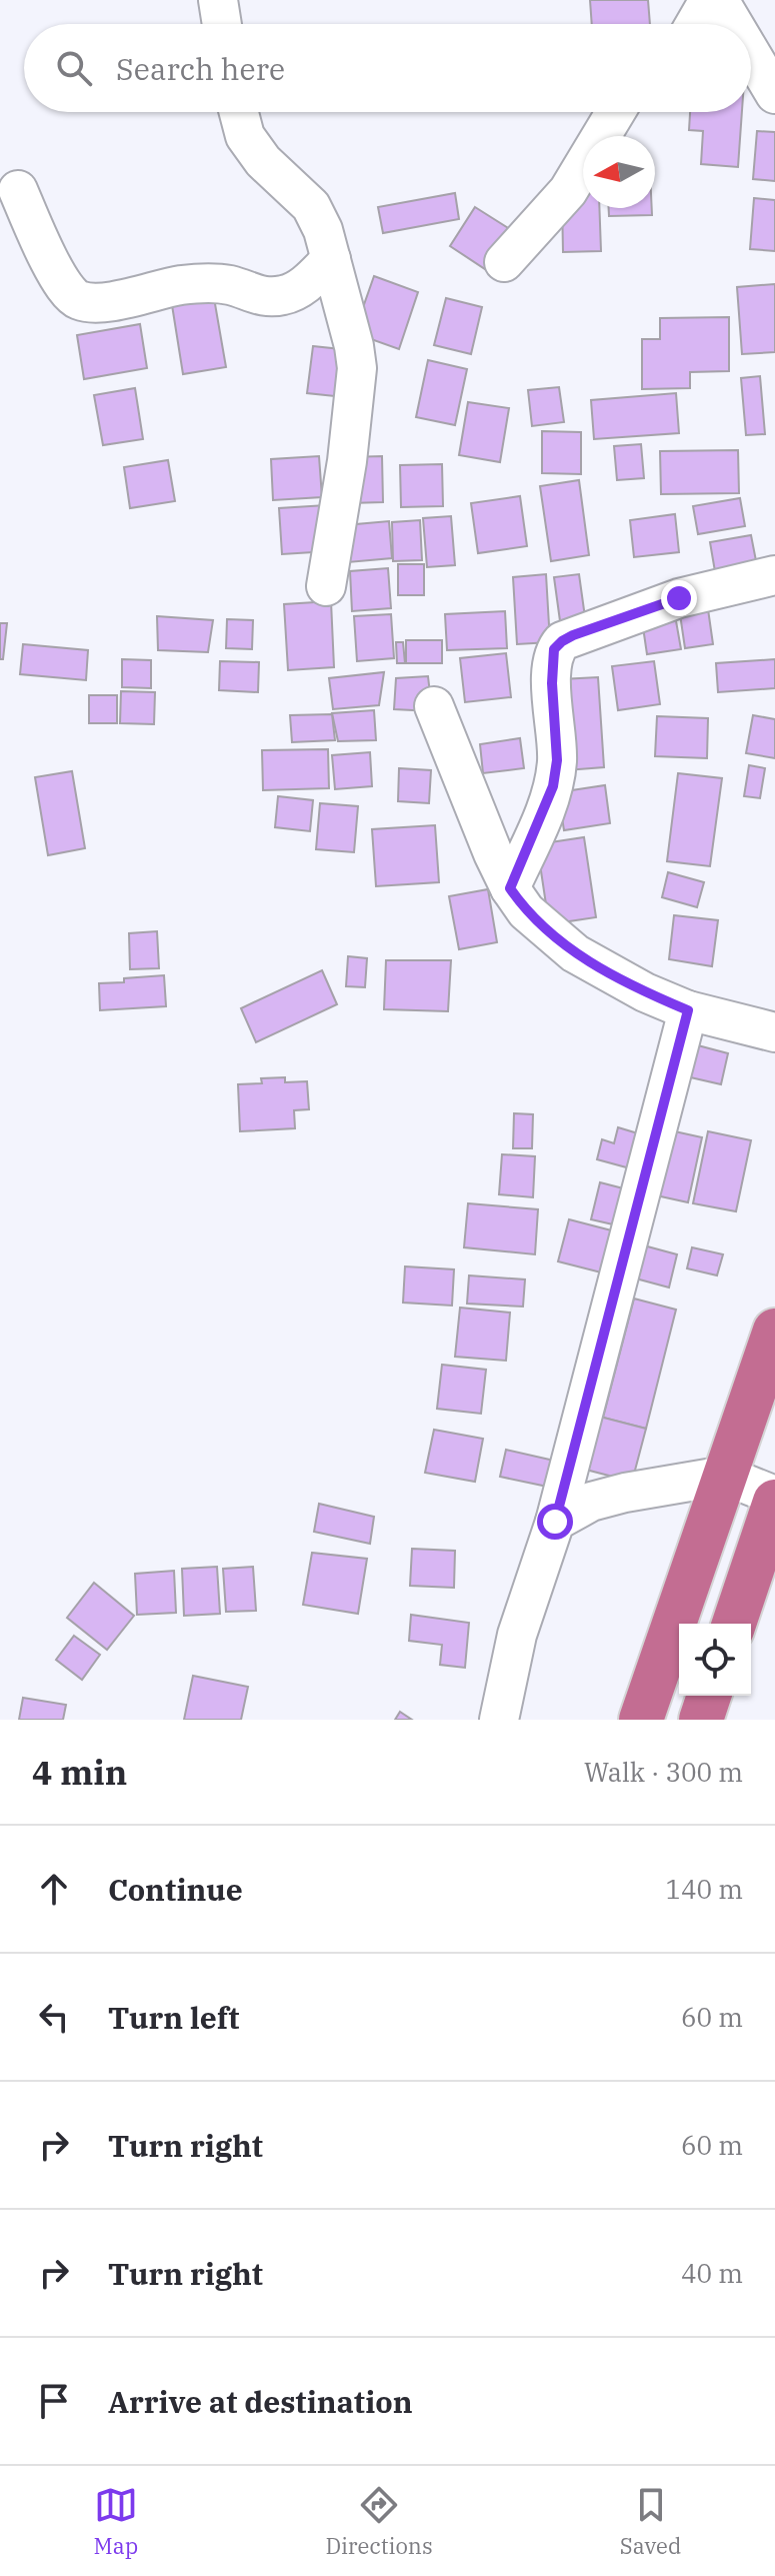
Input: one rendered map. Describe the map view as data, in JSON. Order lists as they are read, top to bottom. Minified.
{"north":"left","page":{"search":"Search here","heading":["4 min","Walk · 300 m"],"list":[["Continue","140 m"],["Turn left","60 m"],["Turn right","60 m"],["Turn right","40 m"],"Arrive at destination"],"nav":["Map","Directions","Saved"]}}
